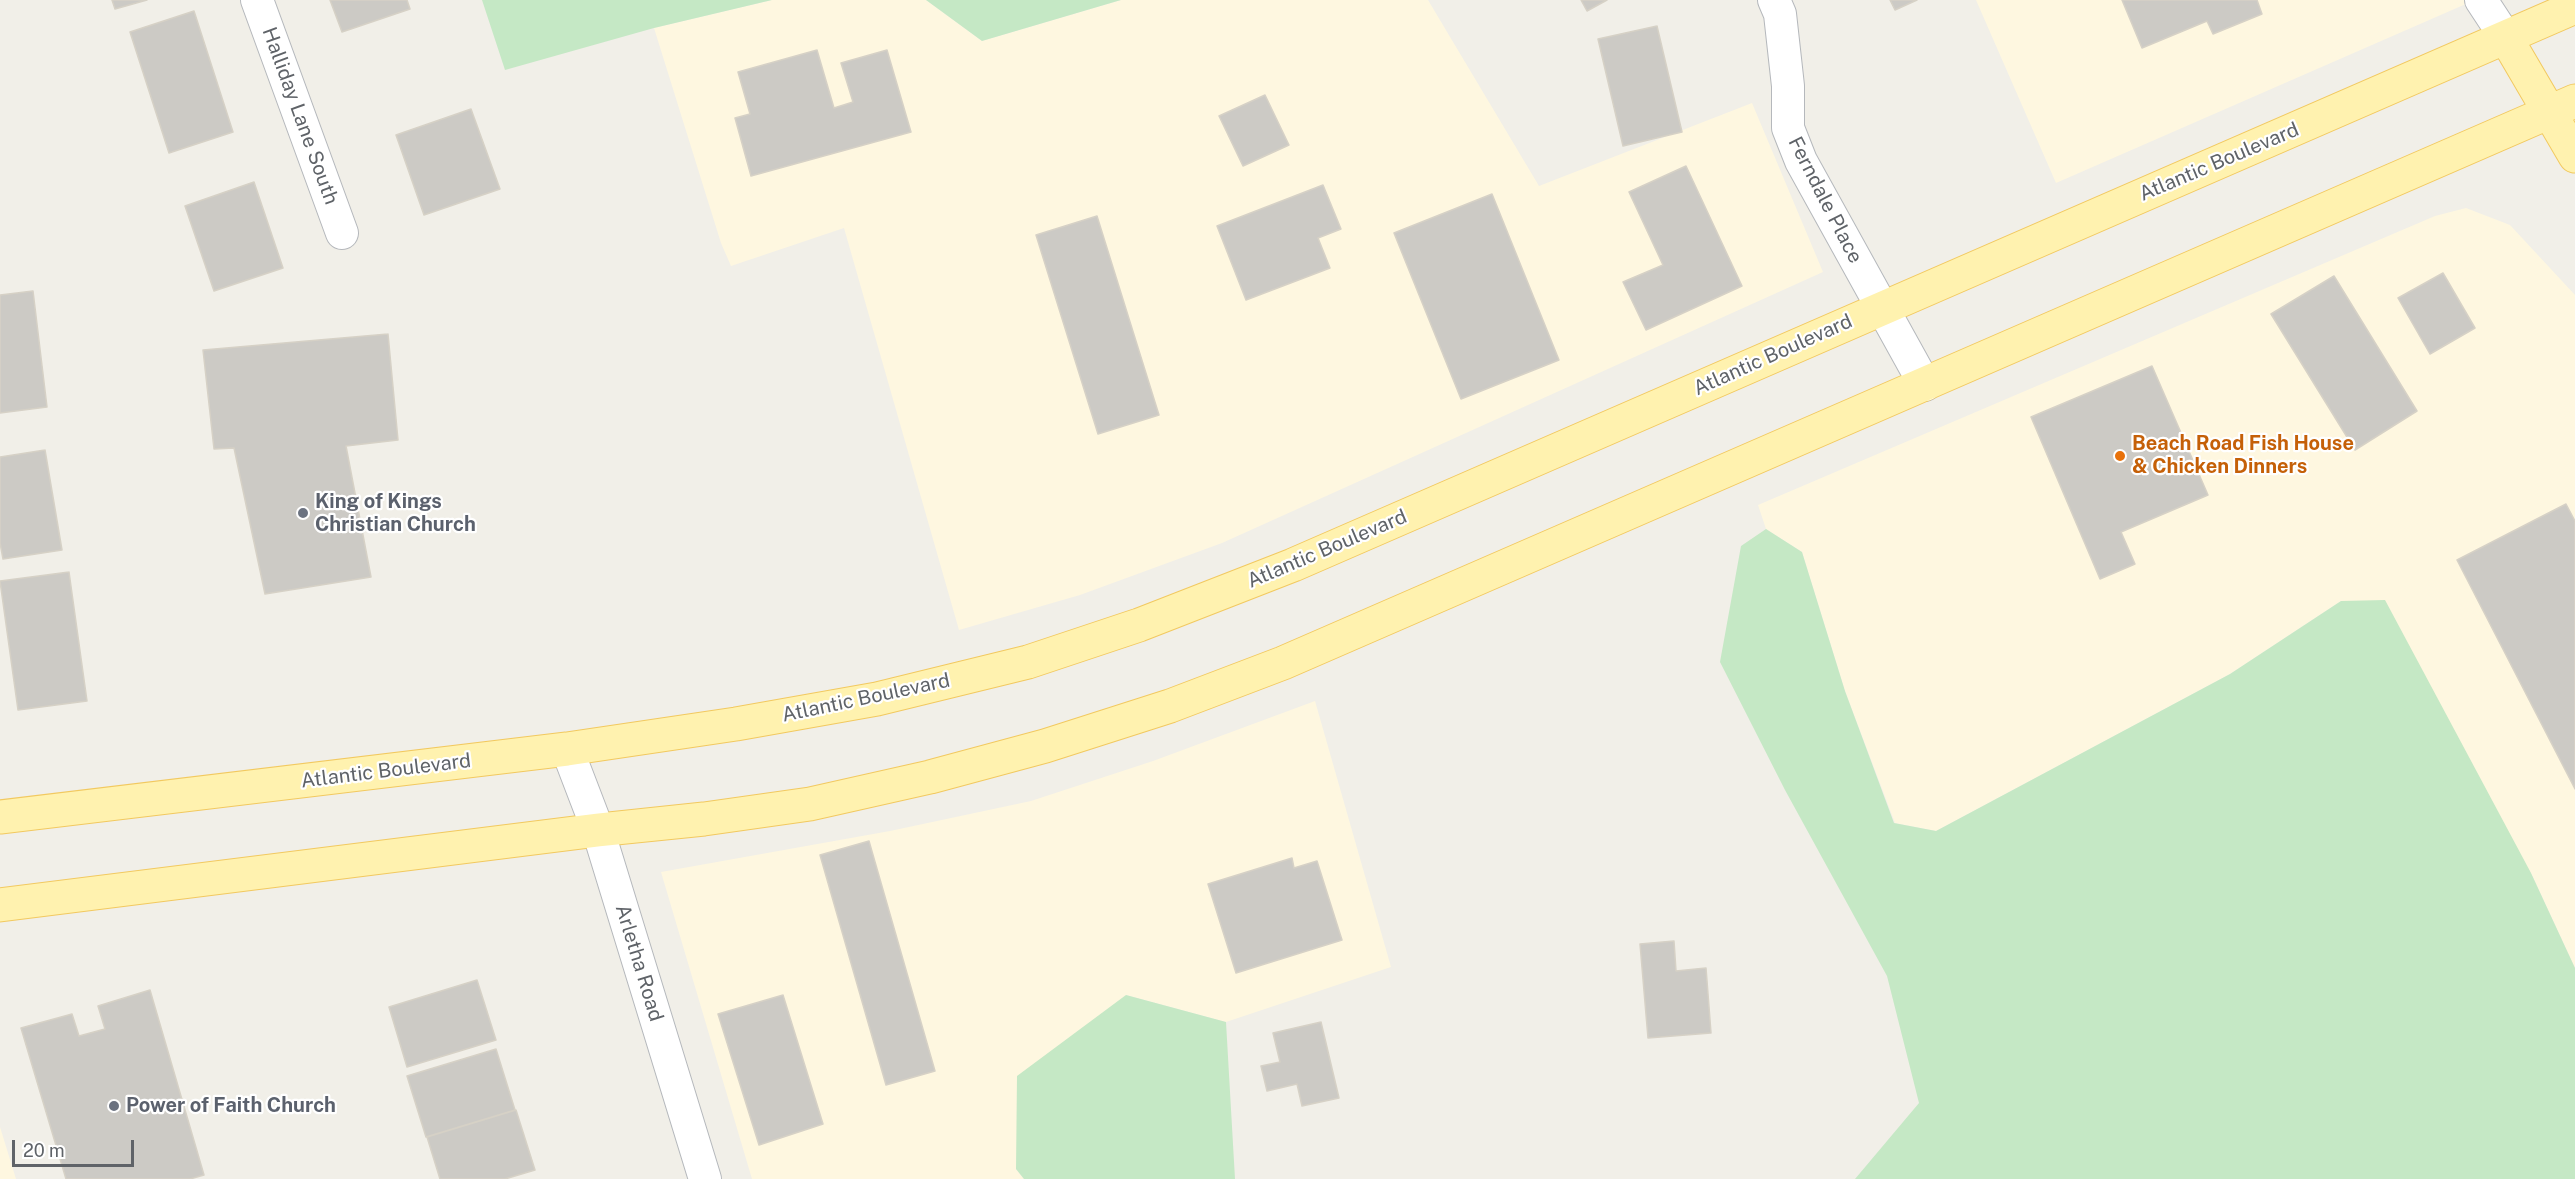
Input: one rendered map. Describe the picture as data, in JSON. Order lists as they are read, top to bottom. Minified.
{"streets":{"main road":["Atlantic Boulevard"],"street":["Halliday Lane South","Ferndale Place","Arletha Road"]},"crossings":[["Atlantic Boulevard","Ferndale Place"],["Atlantic Boulevard","Arletha Road"]],"places":["Beach Road Fish House & Chicken Dinners","King of Kings Christian Church","Power of Faith Church"],"scale_bar":"20 m"}
